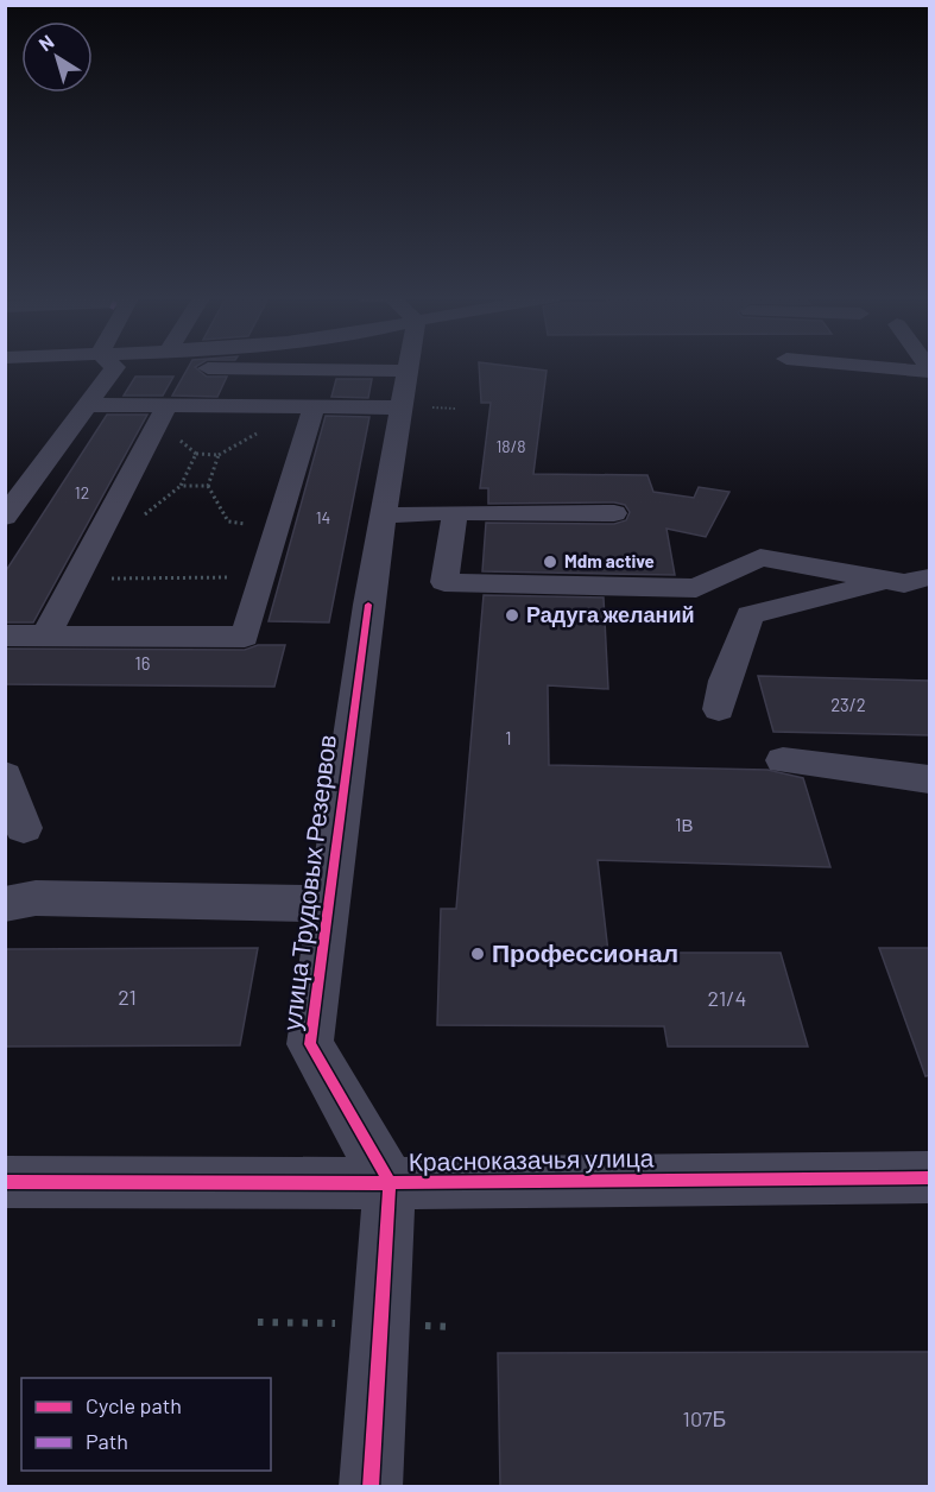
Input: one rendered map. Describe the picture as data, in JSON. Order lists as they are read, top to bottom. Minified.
{"streets":{"street":["улица Трудовых Резервов","Красноказачья улица"]},"crossings":[["улица Трудовых Резервов","Красноказачья улица"]],"places":["Mdm active","Радуга желаний","Профессионал"],"house_numbers":["18/8","12","14","16","23/2","1","1В","21","21/4","107Б"],"legend":["Cycle path","Path"],"north":"top left"}
